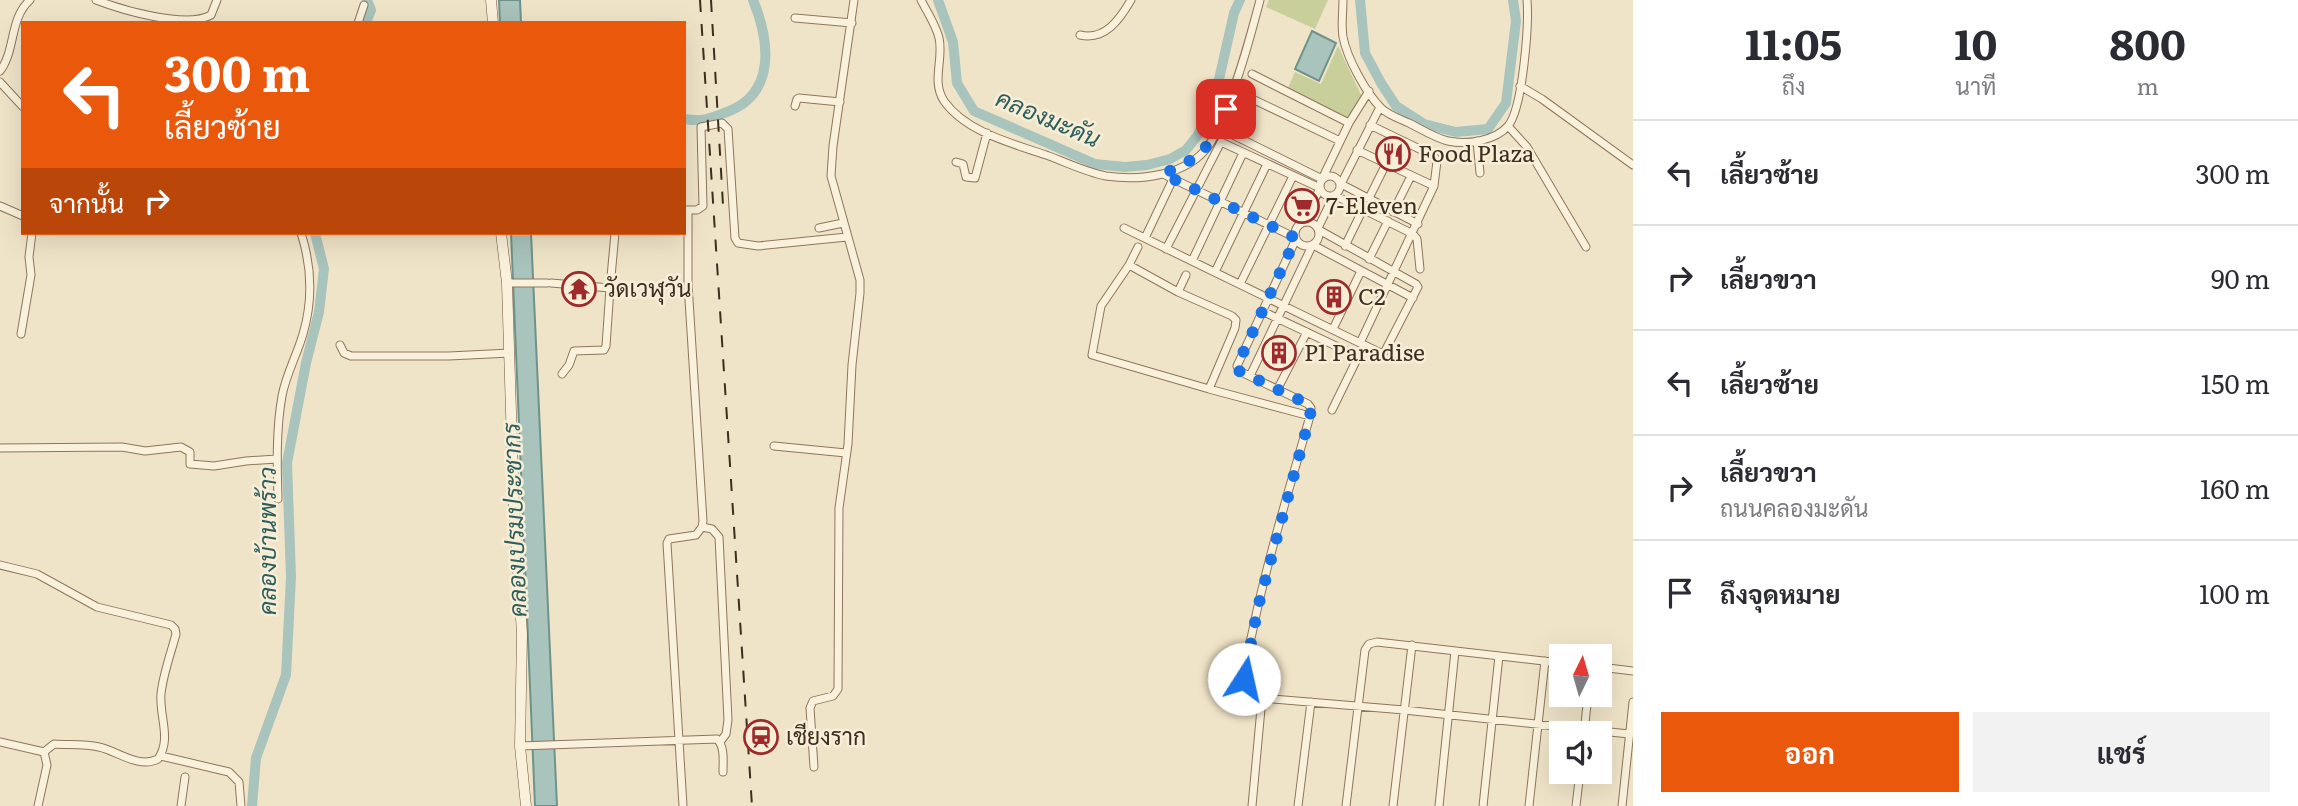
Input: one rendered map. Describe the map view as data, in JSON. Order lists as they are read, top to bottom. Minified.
{"water":["คลองมะดัน","คลองเปรมประชากร","คลองบ้านพร้าว"],"places":{"restaurant":["Food Plaza"],"supermarket":["7-Eleven"],"temple":["วัดเวฬุวัน"],"building":["C2","P1 Paradise"],"station":["เชียงราก"]},"north":"top","page":{"eta":["11:05","ถึง","10","นาที","800","m"],"turn":["300 m","เลี้ยวซ้าย"],"list":[{"name":"เลี้ยวซ้าย","value":"300 m"},{"name":"เลี้ยวขวา","value":"90 m"},{"name":"เลี้ยวซ้าย","value":"150 m"},{"name":"เลี้ยวขวา","note":"ถนนคลองมะดัน","value":"160 m"},{"name":"ถึงจุดหมาย","value":"100 m"}],"then":"จากนั้น","buttons":["ออก","แชร์"]}}
